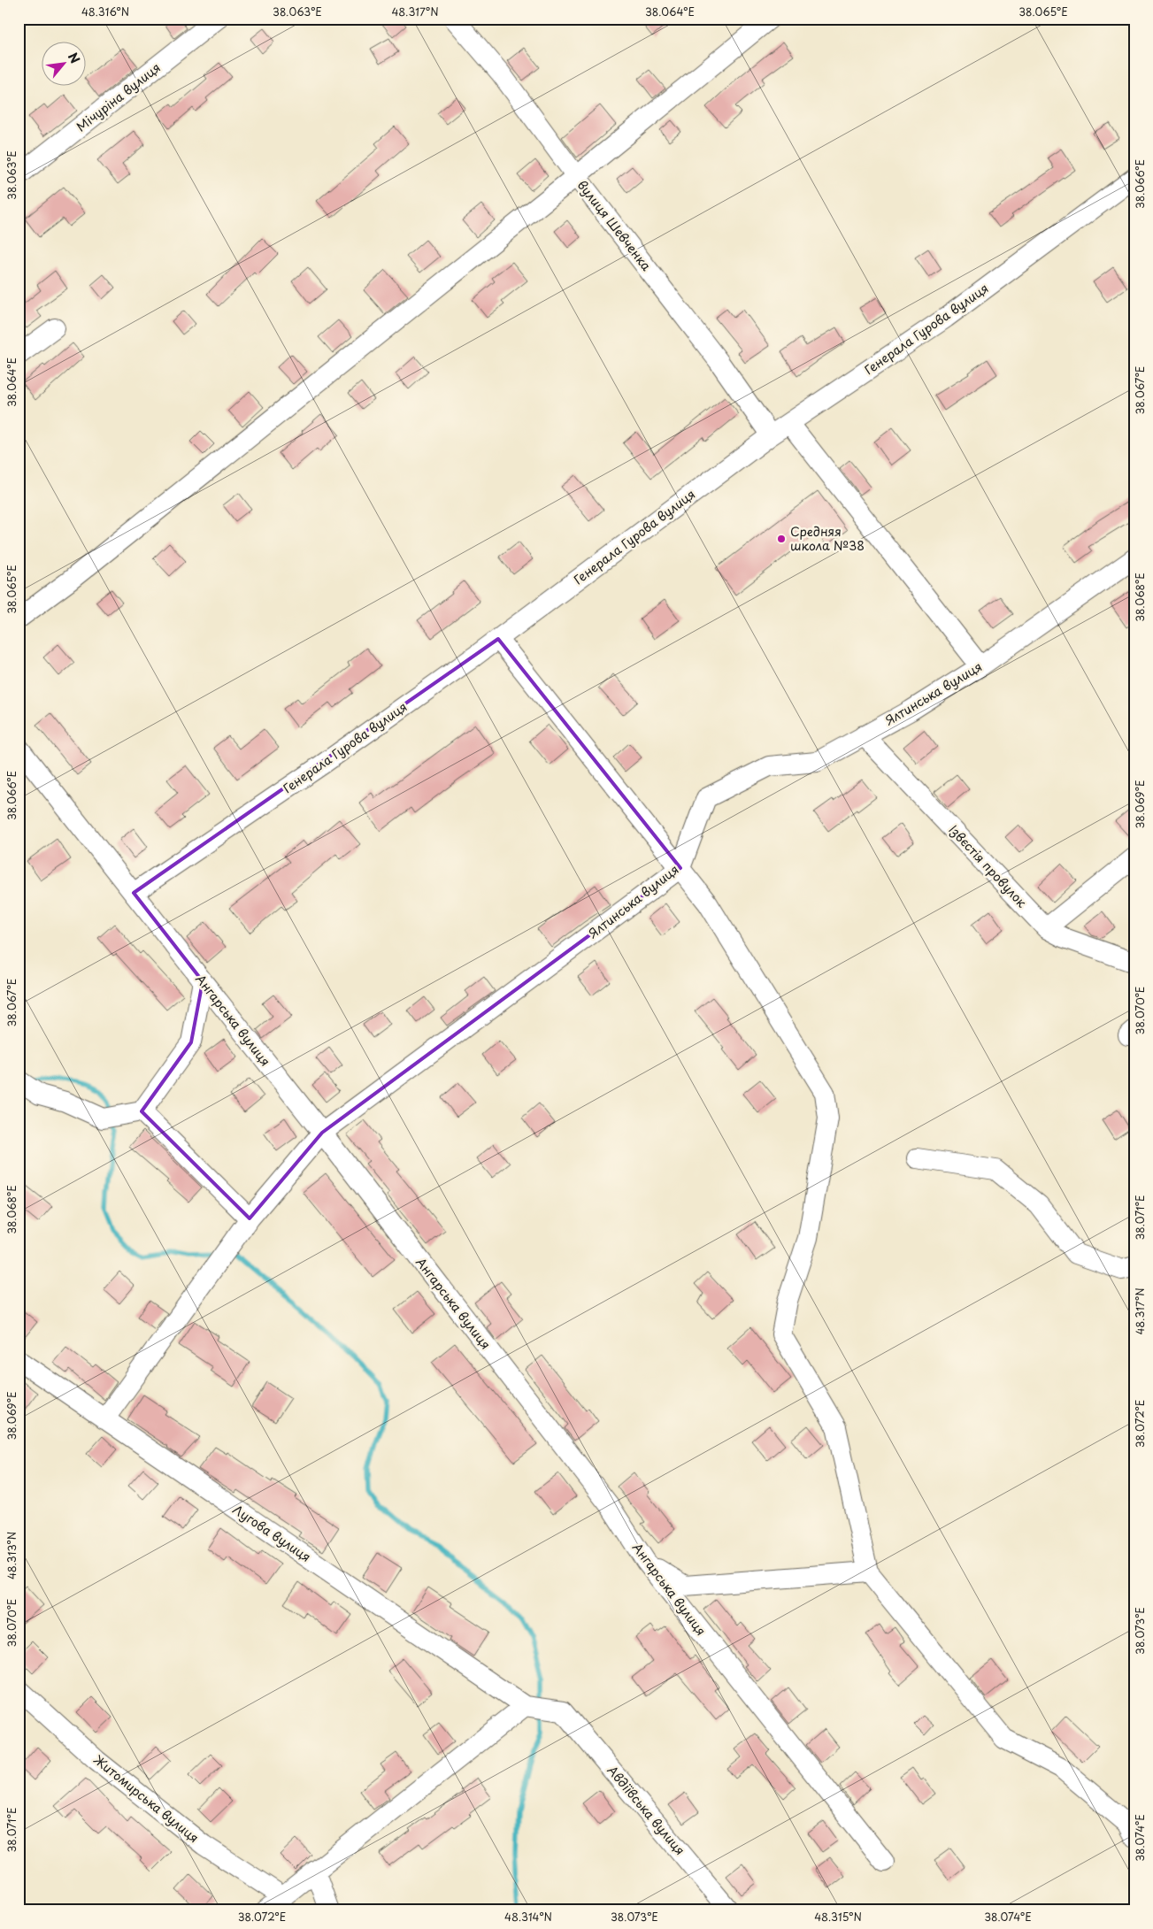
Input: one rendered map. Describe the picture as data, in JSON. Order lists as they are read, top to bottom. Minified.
{"streets":{"street":["Мічуріна вулиця","вулиця Шевченка","Генерала Гурова вулиця","Ялтинська вулиця","Ізвєстія провулок","Ангарська вулиця","Лугова вулиця","Житомирська вулиця","Авдіївська вулиця"]},"crossings":[["вулиця Шевченка","Генерала Гурова вулиця"],["Генерала Гурова вулиця","Ангарська вулиця"],["Ялтинська вулиця","Ізвєстія провулок"],["Ялтинська вулиця","Ангарська вулиця"],["Ялтинська вулиця","Лугова вулиця"],["Лугова вулиця","Авдіївська вулиця"]],"places":["Средняя школа №38"],"north":"top right","coordinates":["48.316°N","38.063°E","48.317°N","38.064°E","38.065°E","38.066°E","38.067°E","38.068°E","38.069°E","38.070°E","38.071°E","38.072°E","48.313°N","38.073°E","38.074°E","48.314°N","48.315°N"]}
